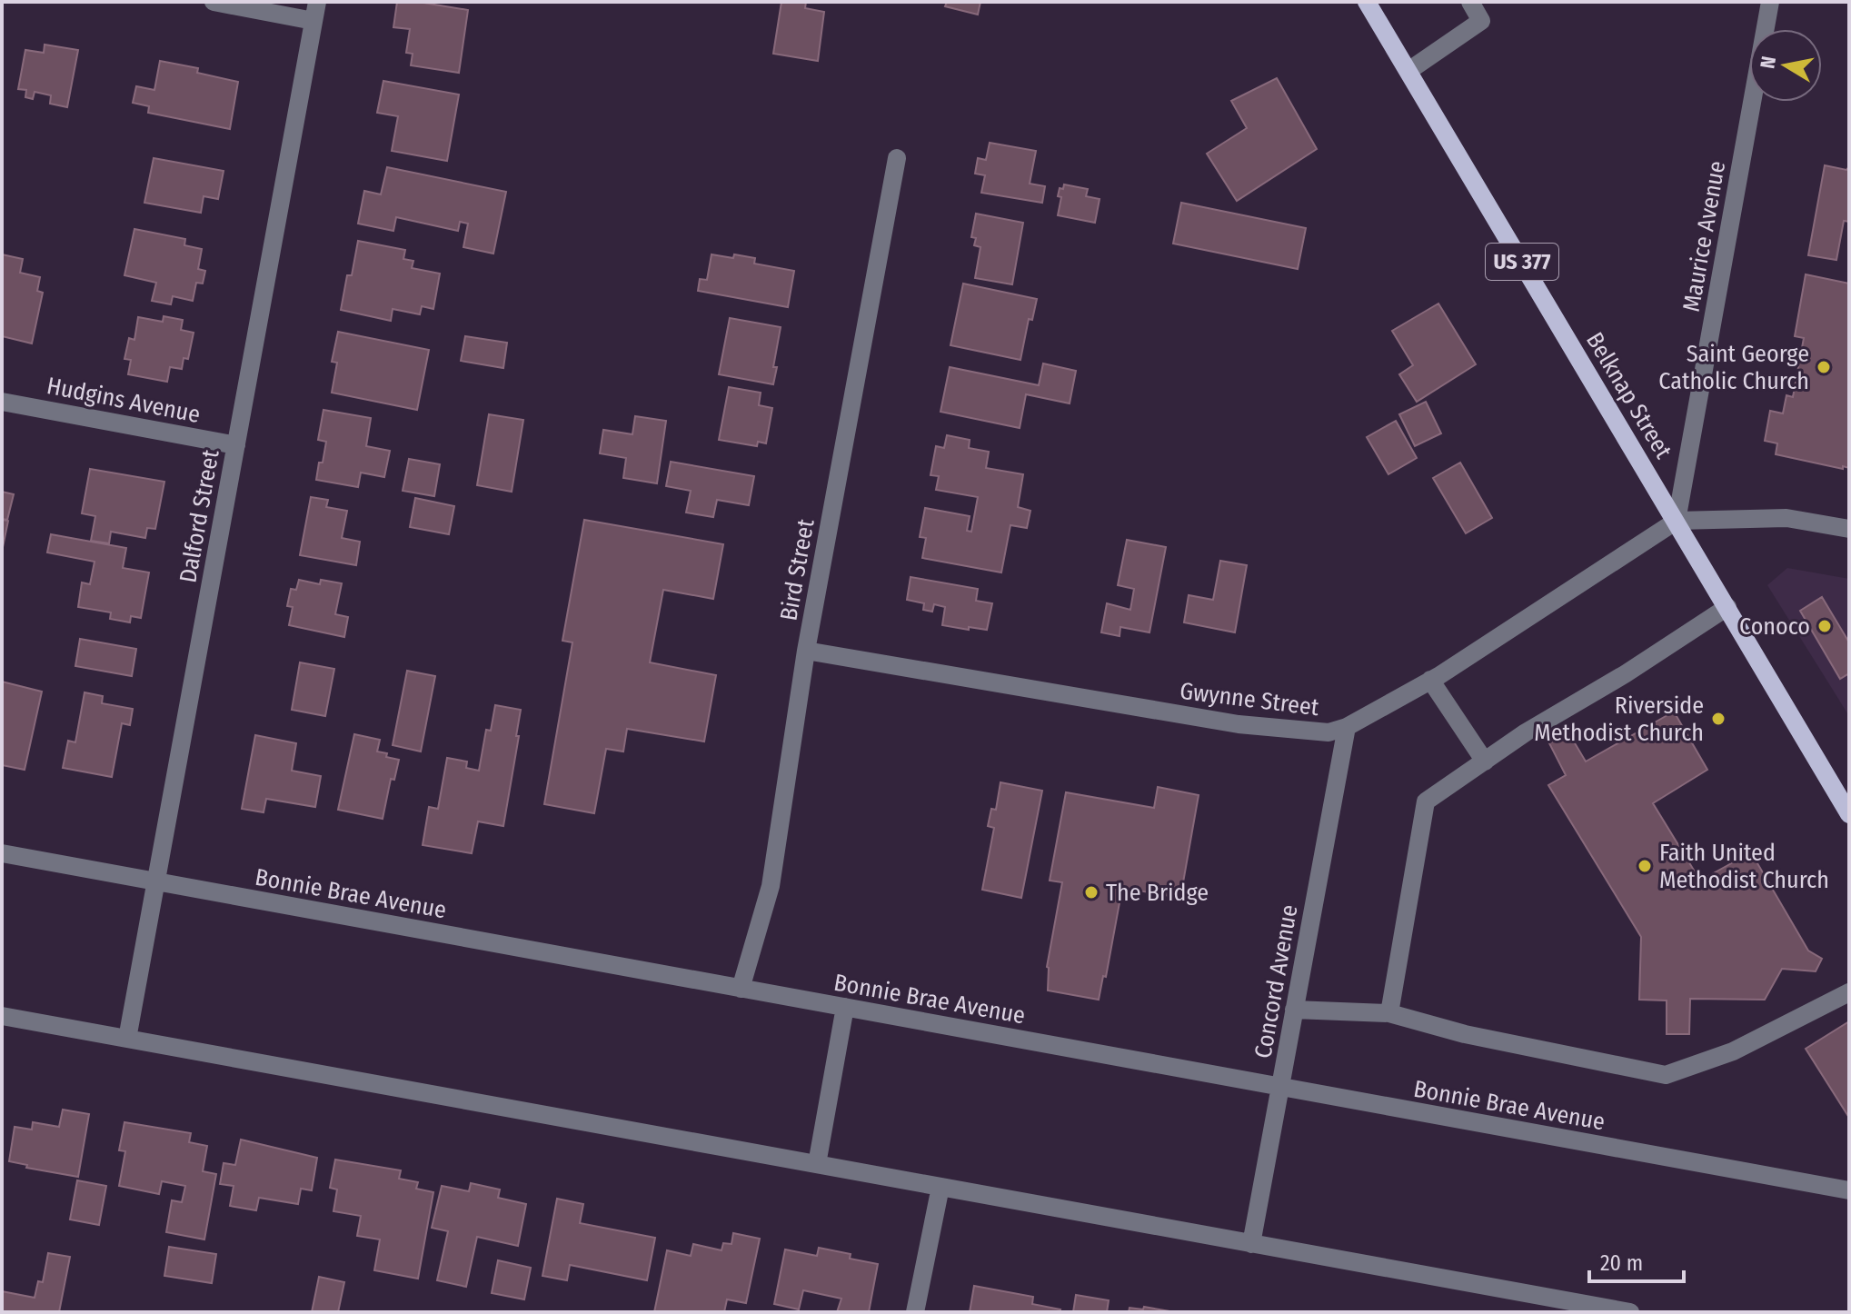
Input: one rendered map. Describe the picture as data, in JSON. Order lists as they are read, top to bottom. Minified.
{"streets":{"main road":["US 377","Belknap Street"],"street":["Maurice Avenue","Hudgins Avenue","Dalford Street","Bird Street","Gwynne Street","Bonnie Brae Avenue","Concord Avenue"]},"crossings":[["Maurice Avenue","Belknap Street"],["Maurice Avenue","Gwynne Street"],["Belknap Street","Gwynne Street"],["Hudgins Avenue","Dalford Street"],["Dalford Street","Bonnie Brae Avenue"],["Bird Street","Gwynne Street"],["Bird Street","Bonnie Brae Avenue"],["Gwynne Street","Concord Avenue"],["Bonnie Brae Avenue","Concord Avenue"]],"places":["Saint George Catholic Church","Conoco","Riverside Methodist Church","Faith United Methodist Church","The Bridge"],"scale_bar":"20 m","north":"left"}
